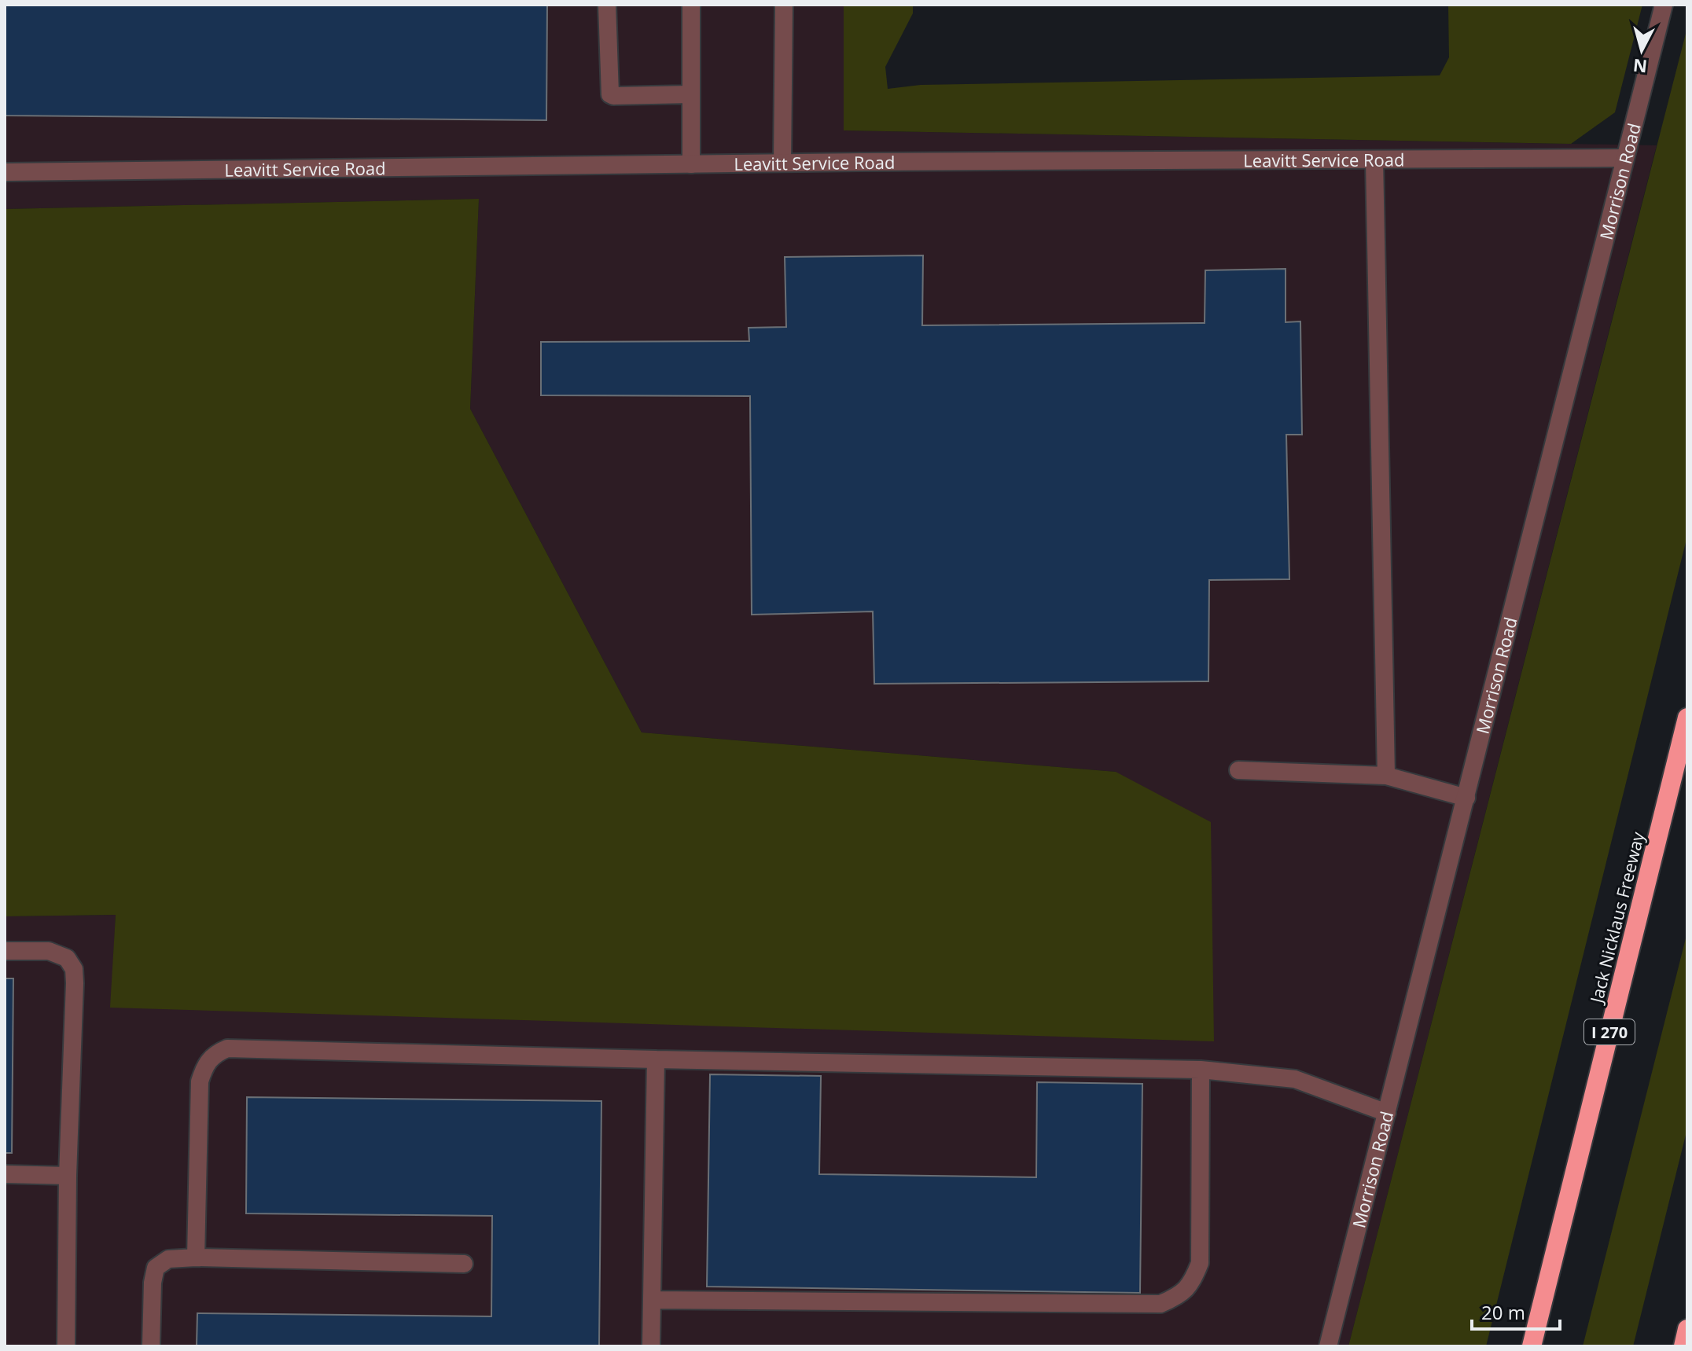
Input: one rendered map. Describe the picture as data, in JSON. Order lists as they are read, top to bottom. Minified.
{"streets":{"highway":["Jack Nicklaus Freeway","I 270"],"street":["Leavitt Service Road","Morrison Road"]},"crossings":[["Leavitt Service Road","Morrison Road"]],"scale_bar":"20 m","north":"bottom"}
